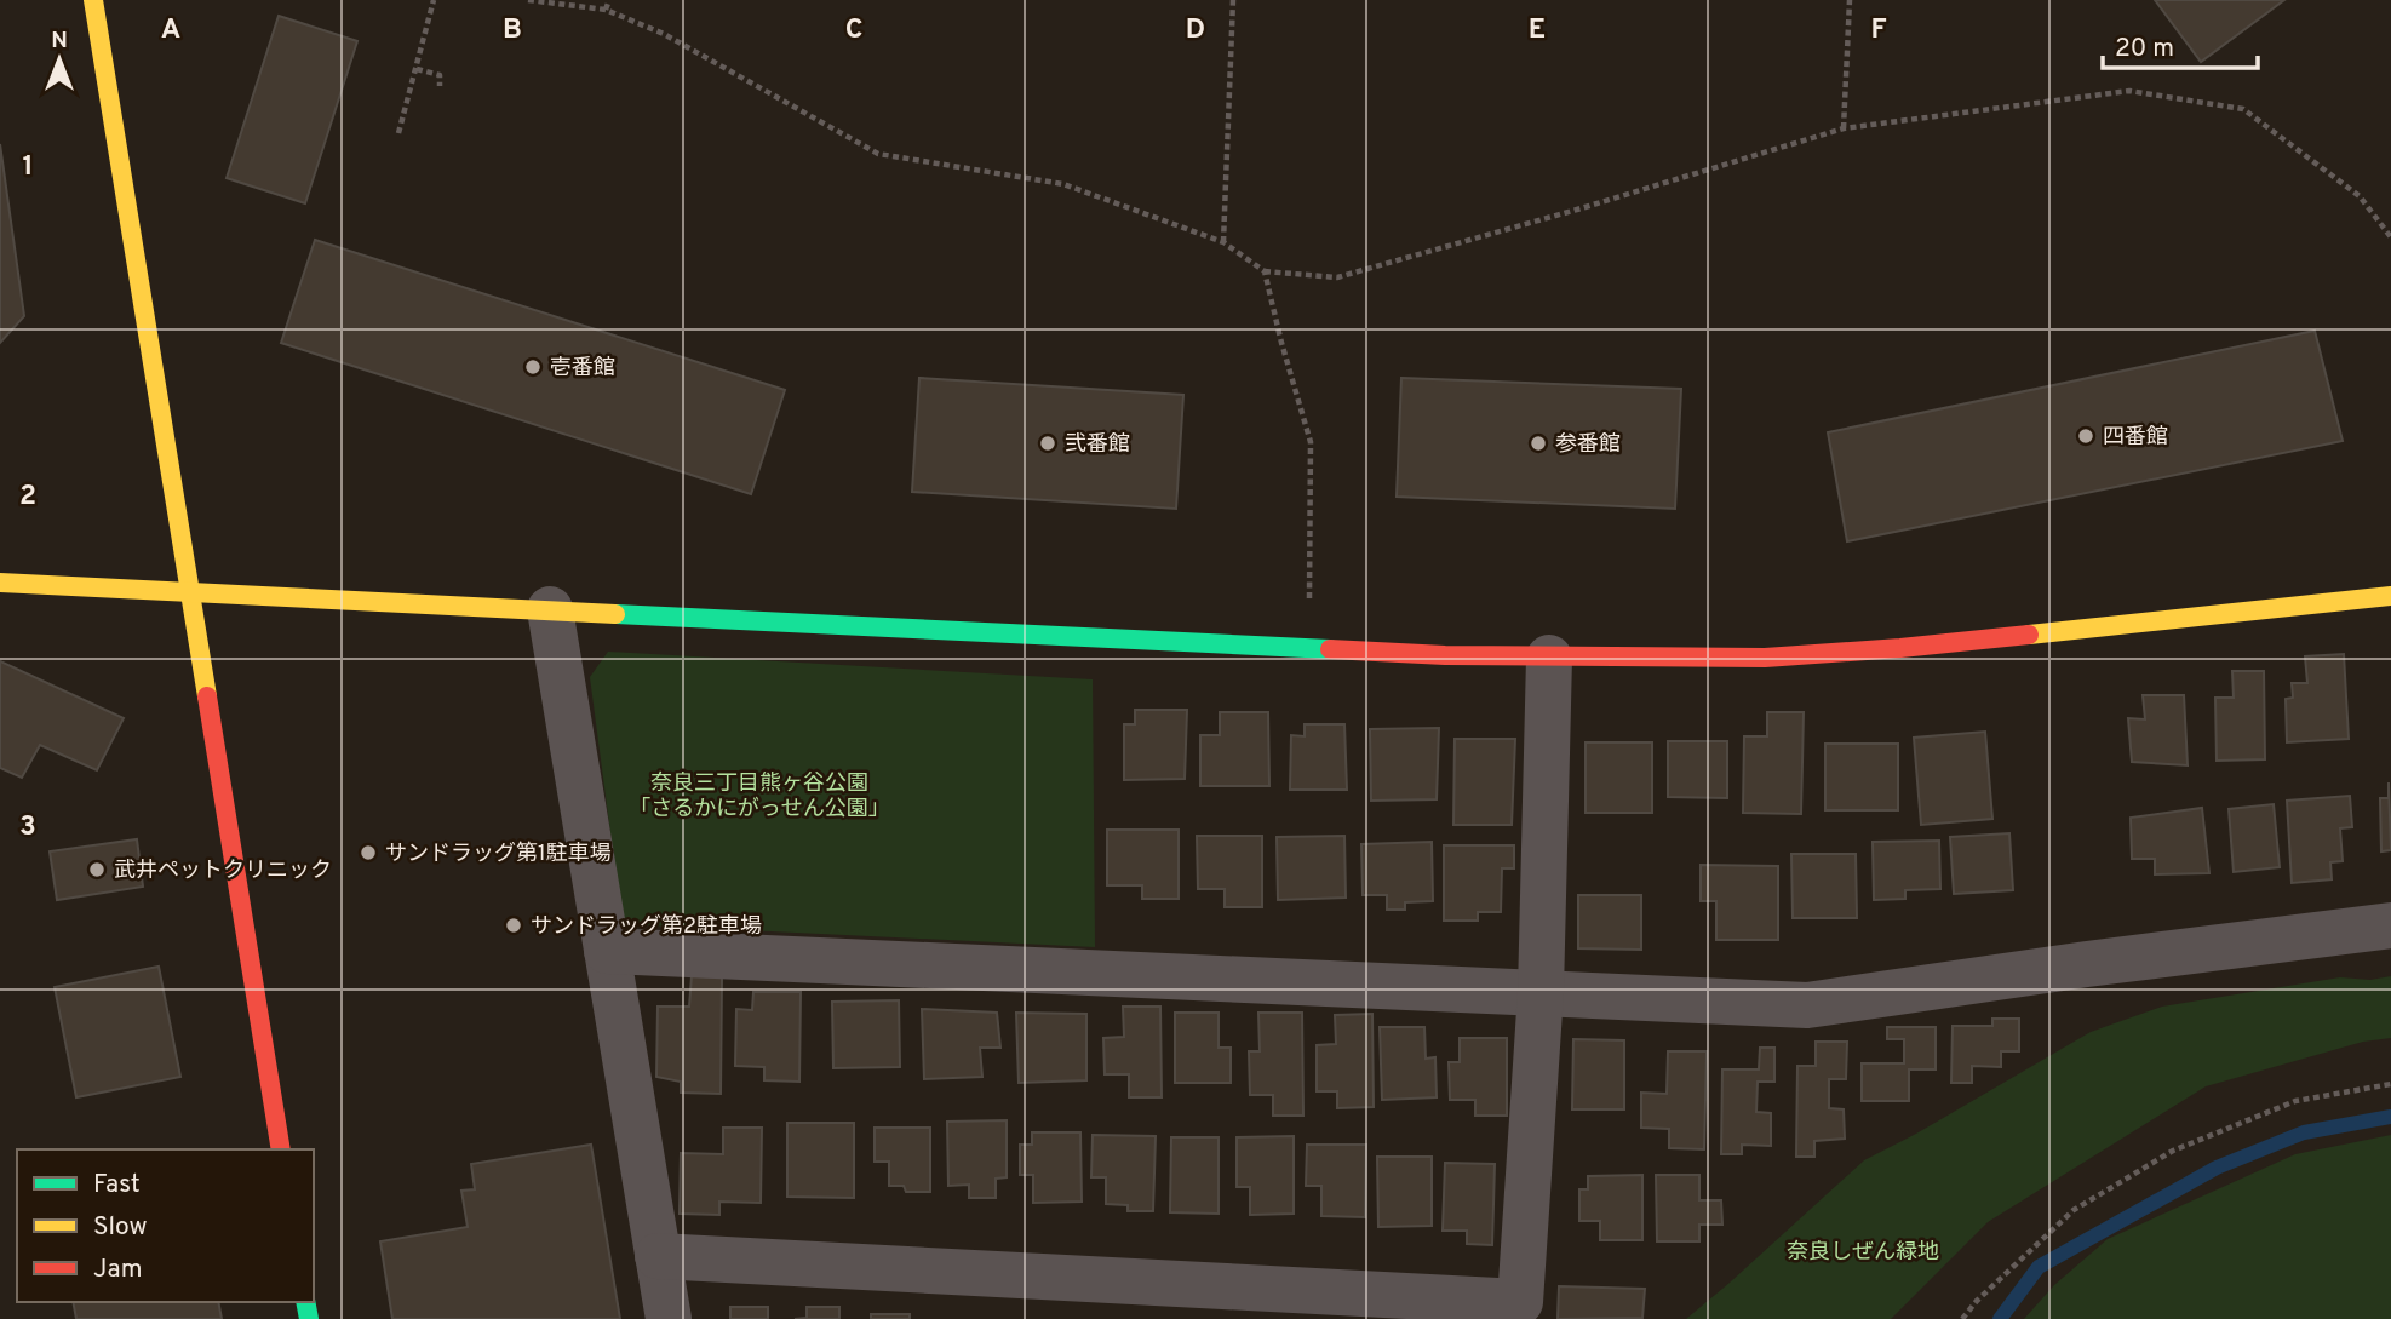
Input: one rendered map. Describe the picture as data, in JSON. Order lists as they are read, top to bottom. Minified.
{"parks":["奈良三丁目熊ヶ谷公園 「さるかにがっせん公園」","奈良しぜん緑地"],"places":["壱番館","四番館","弐番館","参番館","サンドラッグ第1駐車場","武井ペットクリニック","サンドラッグ第2駐車場"],"legend":["Fast","Slow","Jam"],"scale_bar":"20 m","north":"top","grid":{"columns":["A","B","C","D","E","F"],"rows":["1","2","3"]}}
